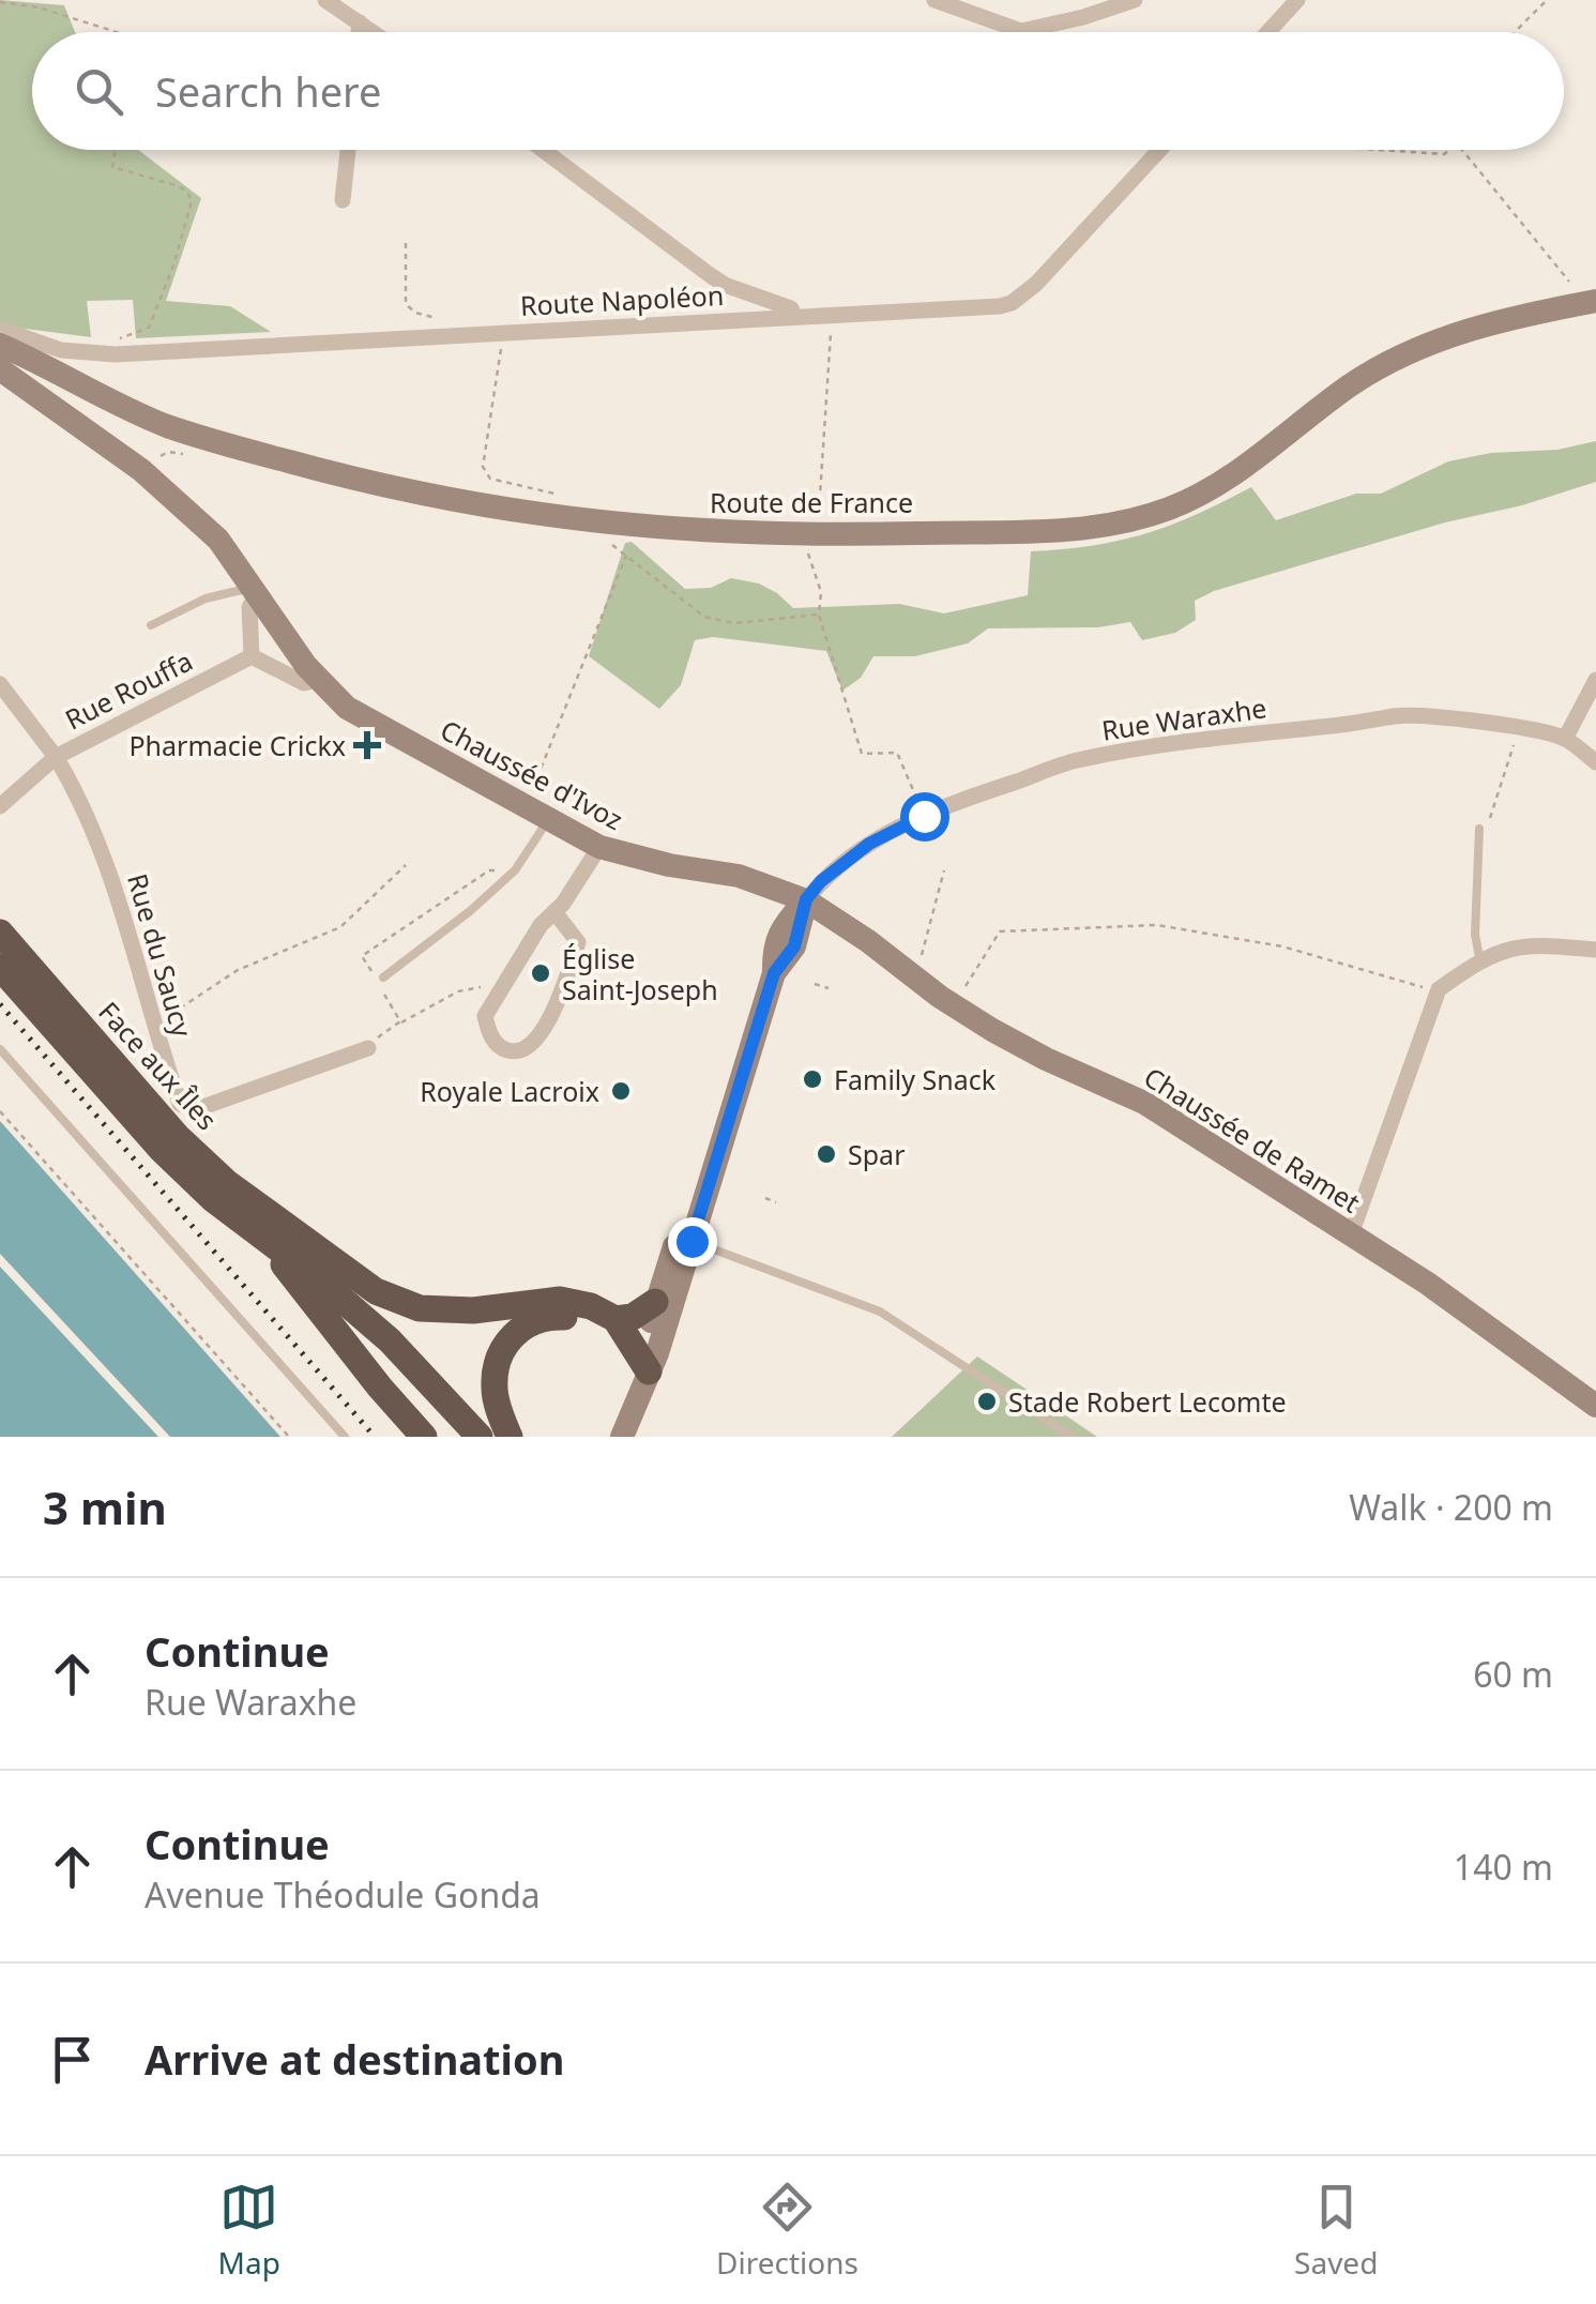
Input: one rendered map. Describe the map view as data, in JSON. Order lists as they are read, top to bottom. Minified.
{"streets":{"highway":["Face aux Îles"],"main road":["Route de France","Chaussée d'Ivoz","Chaussée de Ramet"],"street":["Route Napoléon","Rue Rouffa","Rue Waraxhe","Rue du Saucy"]},"crossings":[["Rue Rouffa","Chaussée d'Ivoz"],["Rue Rouffa","Rue du Saucy"],["Rue Waraxhe","Chaussée d'Ivoz"],["Rue Waraxhe","Chaussée de Ramet"],["Chaussée d'Ivoz","Chaussée de Ramet"]],"places":{"health":["Pharmacie Crickx"],"other":["Église Saint-Joseph","Family Snack","Royale Lacroix","Spar","Stade Robert Lecomte"]},"page":{"search":"Search here","heading":["3 min","Walk · 200 m"],"list":[["Continue","Rue Waraxhe","60 m"],["Continue","Avenue Théodule Gonda","140 m"],"Arrive at destination"],"nav":["Map","Directions","Saved"]}}
